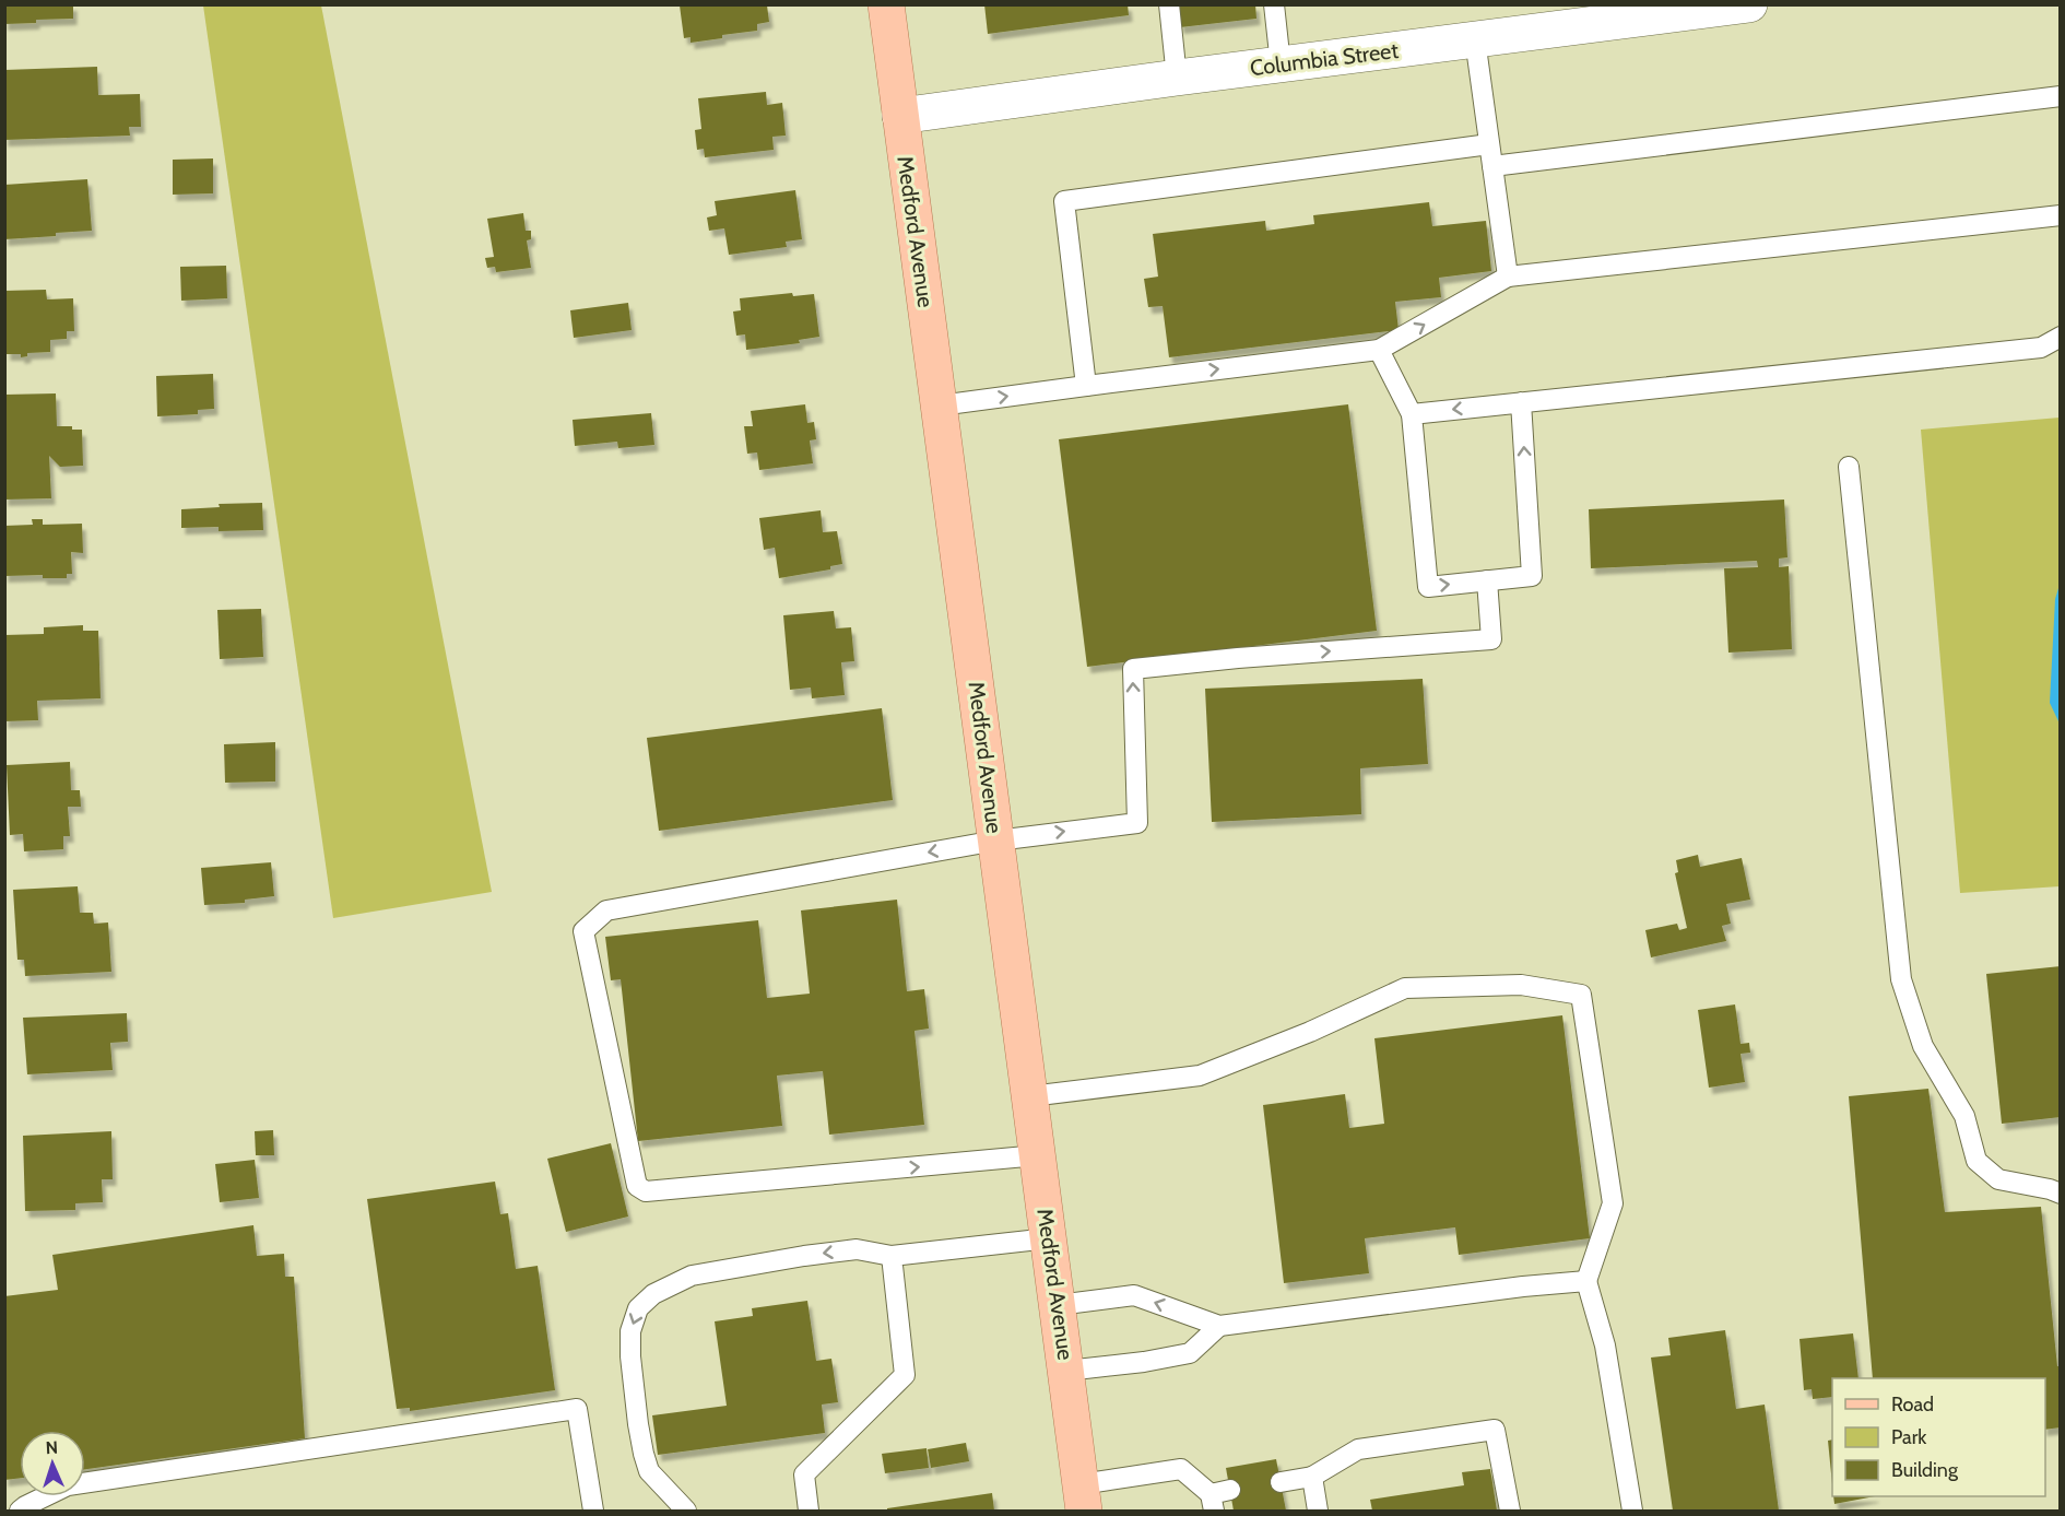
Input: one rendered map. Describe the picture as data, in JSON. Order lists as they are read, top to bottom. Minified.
{"streets":{"main road":["Medford Avenue"],"street":["Columbia Street"]},"crossings":[["Columbia Street","Medford Avenue"]],"legend":["Road","Park","Building"],"north":"top"}
